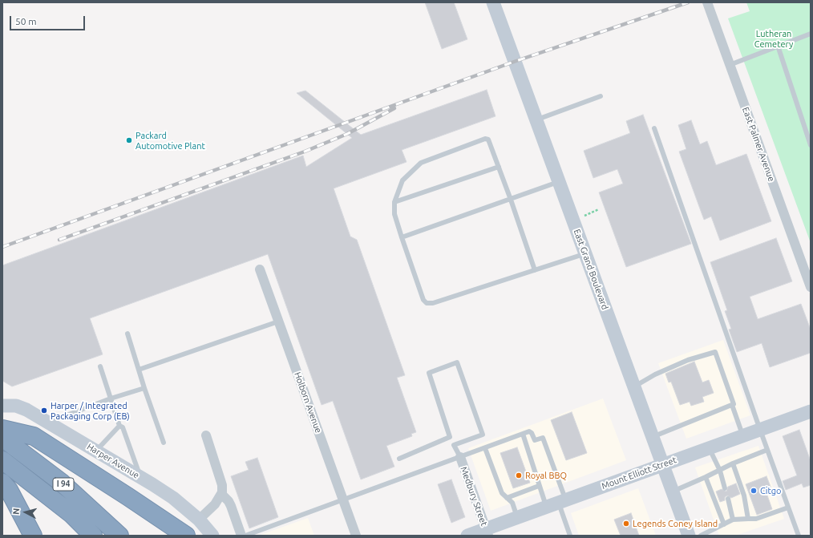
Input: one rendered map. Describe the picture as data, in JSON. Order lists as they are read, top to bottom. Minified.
{"streets":{"highway":["I 94"],"main road":["East Grand Boulevard","Harper Avenue","Mount Elliott Street"],"street":["East Palmer Avenue","Holborn Avenue","Medbury Street"]},"crossings":[["East Grand Boulevard","Mount Elliott Street"],["Mount Elliott Street","Medbury Street"]],"parks":["Lutheran Cemetery"],"places":["Packard Automotive Plant","Harper / Integrated Packaging Corp (EB)","Royal BBQ","Citgo","Legends Coney Island"],"scale_bar":"50 m","north":"left"}
